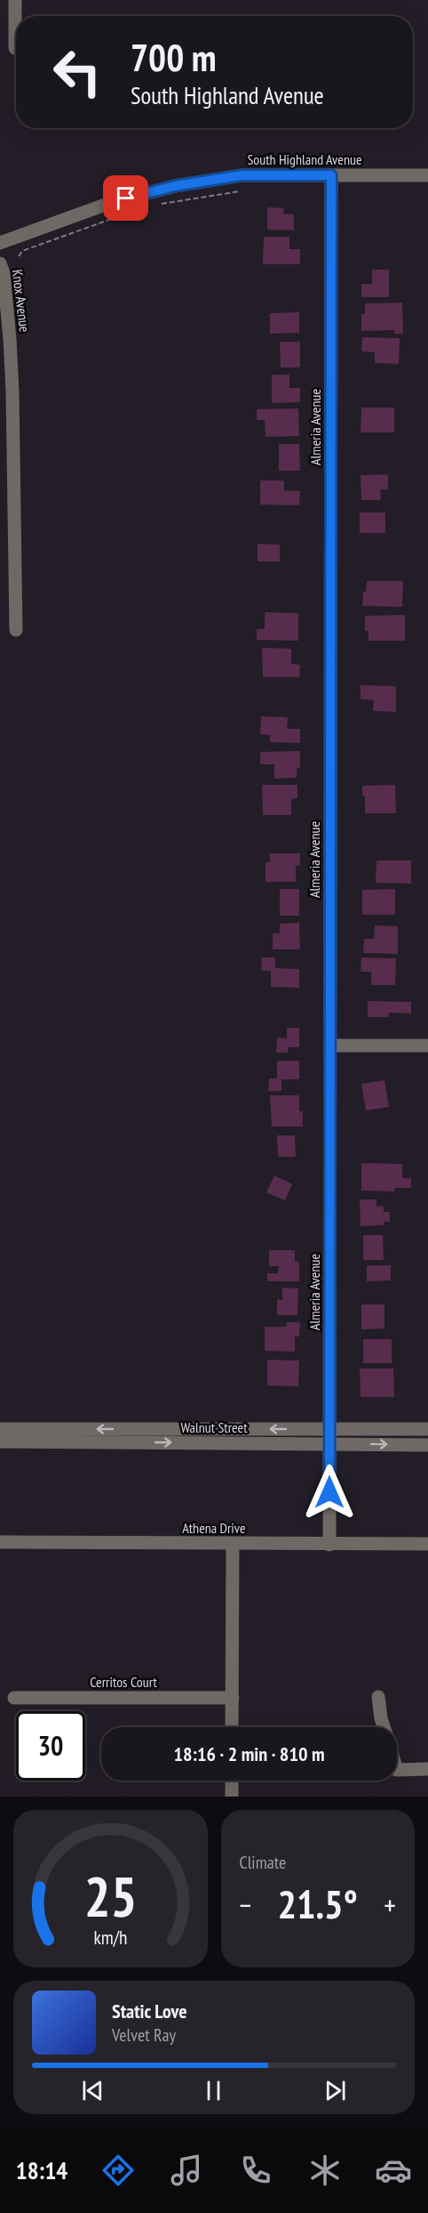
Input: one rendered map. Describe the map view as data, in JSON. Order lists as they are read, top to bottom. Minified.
{"streets":{"street":["South Highland Avenue","Knox Avenue","Almeria Avenue","Walnut Street","Athena Drive","Cerritos Court"]},"crossings":[["South Highland Avenue","Almeria Avenue"],["Almeria Avenue","Walnut Street"],["Almeria Avenue","Athena Drive"]],"page":{"turn":["700 m","South Highland Avenue"],"limit":"30","trip":"18:16 · 2 min · 810 m","tile":"Climate","heat":["−","21.5°","+"],"song":["Static Love","Velvet Ray"],"tabs":"18:14","gauge":["25","km/h"]}}
